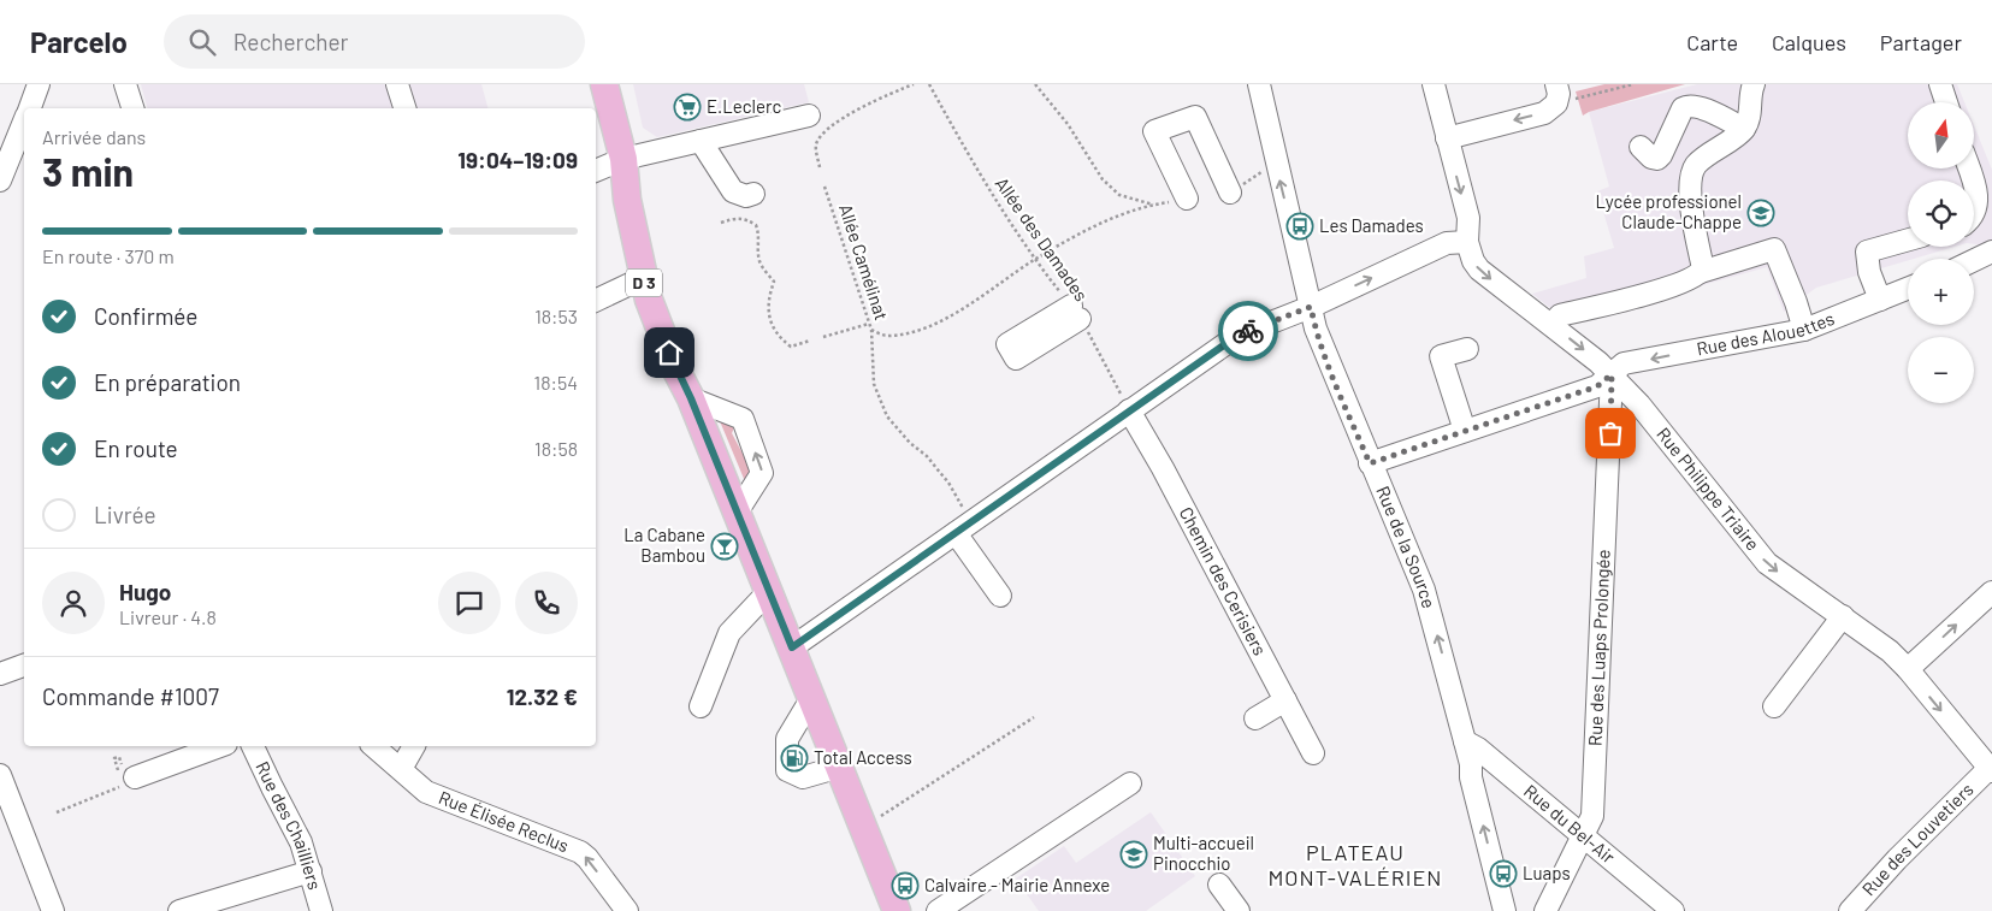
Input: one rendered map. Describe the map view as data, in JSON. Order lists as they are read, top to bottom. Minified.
{"streets":{"main road":["D 3"],"street":["Rue des Alouettes","Rue Philippe Triaire","Rue de la Source","Chemin des Cerisiers","Rue des Luaps Prolongée","Rue Élisée Reclus","Rue du Bel-Air","Rue des Chailliers","Rue des Louvetiers"],"path":["Allée des Damades","Allée Camélinat"]},"crossings":[["Allée des Damades","Chemin des Cerisiers"],["Rue des Alouettes","Rue Philippe Triaire"],["Rue des Alouettes","Rue de la Source"],["Rue des Alouettes","Rue des Luaps Prolongée"],["Rue Philippe Triaire","Rue des Luaps Prolongée"],["Rue Philippe Triaire","Rue des Louvetiers"],["Rue de la Source","Rue du Bel-Air"],["Rue des Luaps Prolongée","Rue du Bel-Air"]],"one_way":["Rue Philippe Triaire","Rue de la Source","Rue Élisée Reclus"],"districts":["PLATEAU MONT-VALÉRIEN"],"places":{"supermarket":["E.Leclerc"],"school or university":["Lycée professionel Claude-Chappe","Multi-accueil Pinocchio"],"bus stop":["Les Damades","Luaps","Calvaire - Mairie Annexe"],"bar":["La Cabane Bambou"],"fuel station":["Total Access"]},"north":"top","page":{"header":"Parcelo","search":"Rechercher","nav":["Carte","Calques","Partager"],"map_buttons":["+","−"],"heading":["3 min","Arrivée dans","19:04–19:09"],"panel":["Hugo","Livreur · 4.8","Commande #1007","12.32 €"],"bar":"En route · 370 m","list":[["Confirmée","18:53"],["En préparation","18:54"],["En route","18:58"],"Livrée"]}}
